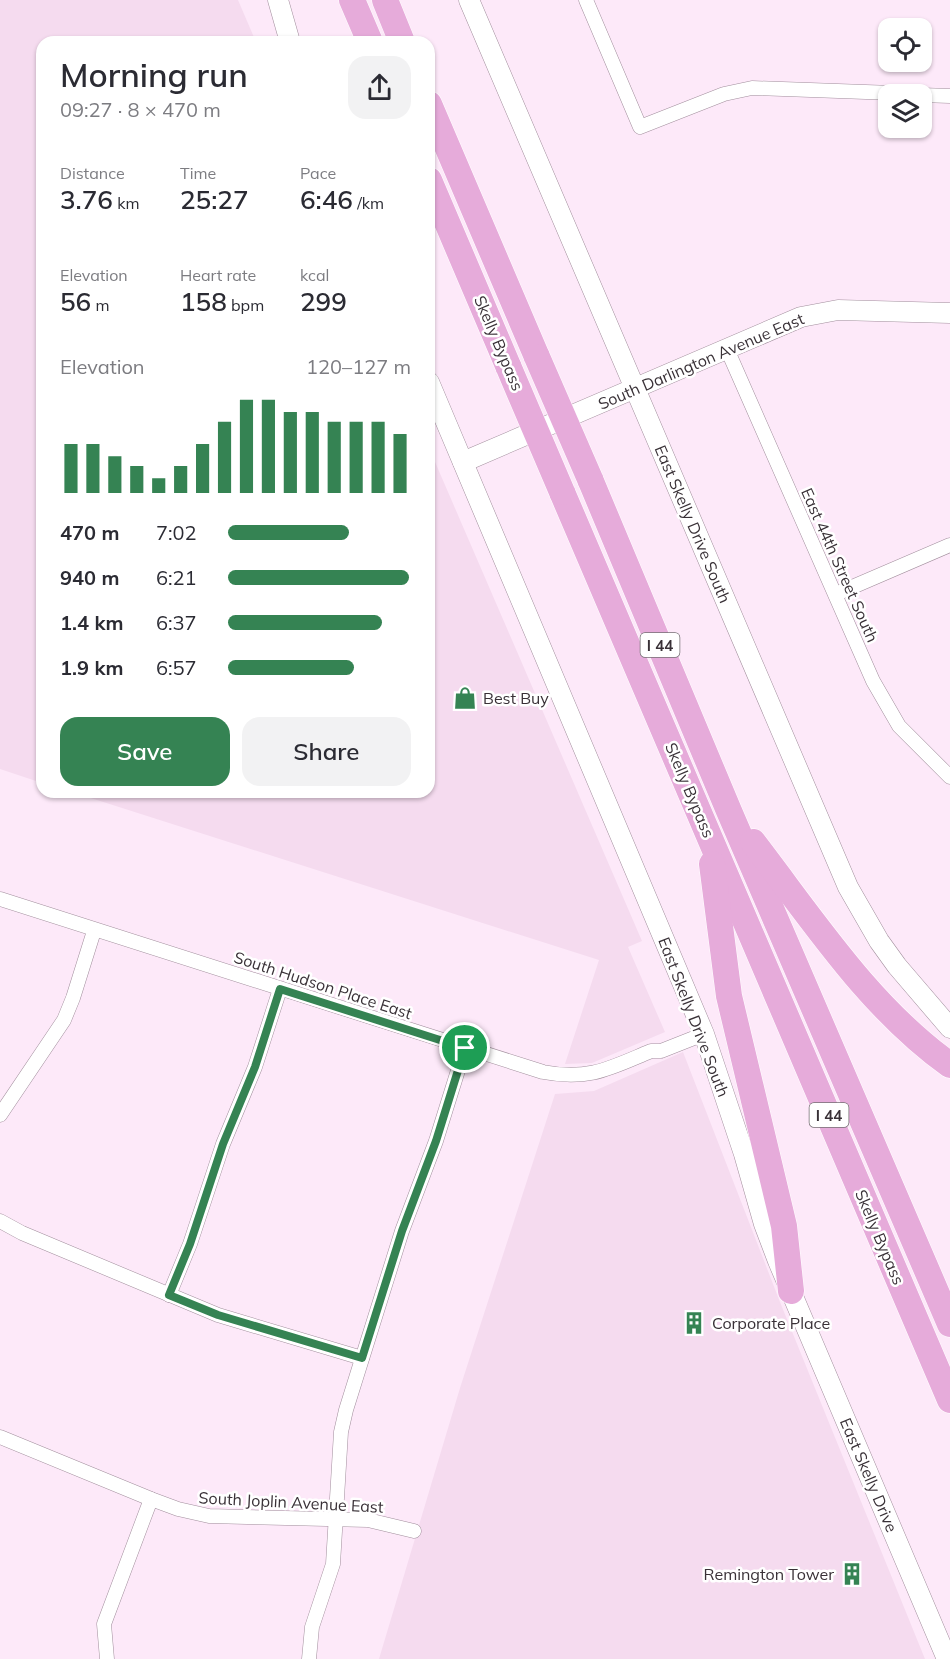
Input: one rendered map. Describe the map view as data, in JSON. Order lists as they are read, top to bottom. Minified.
{"streets":{"highway":["Skelly Bypass","I 44"],"main road":["South Darlington Avenue East","East Skelly Drive South","East Skelly Drive"],"street":["East 44th Street South","South Hudson Place East","South Joplin Avenue East"]},"crossings":[["South Darlington Avenue East","East Skelly Drive South"],["South Darlington Avenue East","East 44th Street South"],["East Skelly Drive South","South Hudson Place East"],["East Skelly Drive South","East Skelly Drive"]],"places":{"shop":["Best Buy"],"building":["Corporate Place","Remington Tower"]},"page":{"heading":["Morning run","09:27 · 8 × 470 m"],"stats":[["Distance","3.76 km"],["Time","25:27"],["Pace","6:46 /km"],["Elevation","56 m"],["Heart rate","158 bpm"],["kcal","299"]],"chart":["Elevation","120–127 m"],"list":[{"name":"470 m","note":"7:02"},{"name":"940 m","note":"6:21"},{"name":"1.4 km","note":"6:37"},{"name":"1.9 km","note":"6:57"}],"buttons":["Save","Share"]}}
